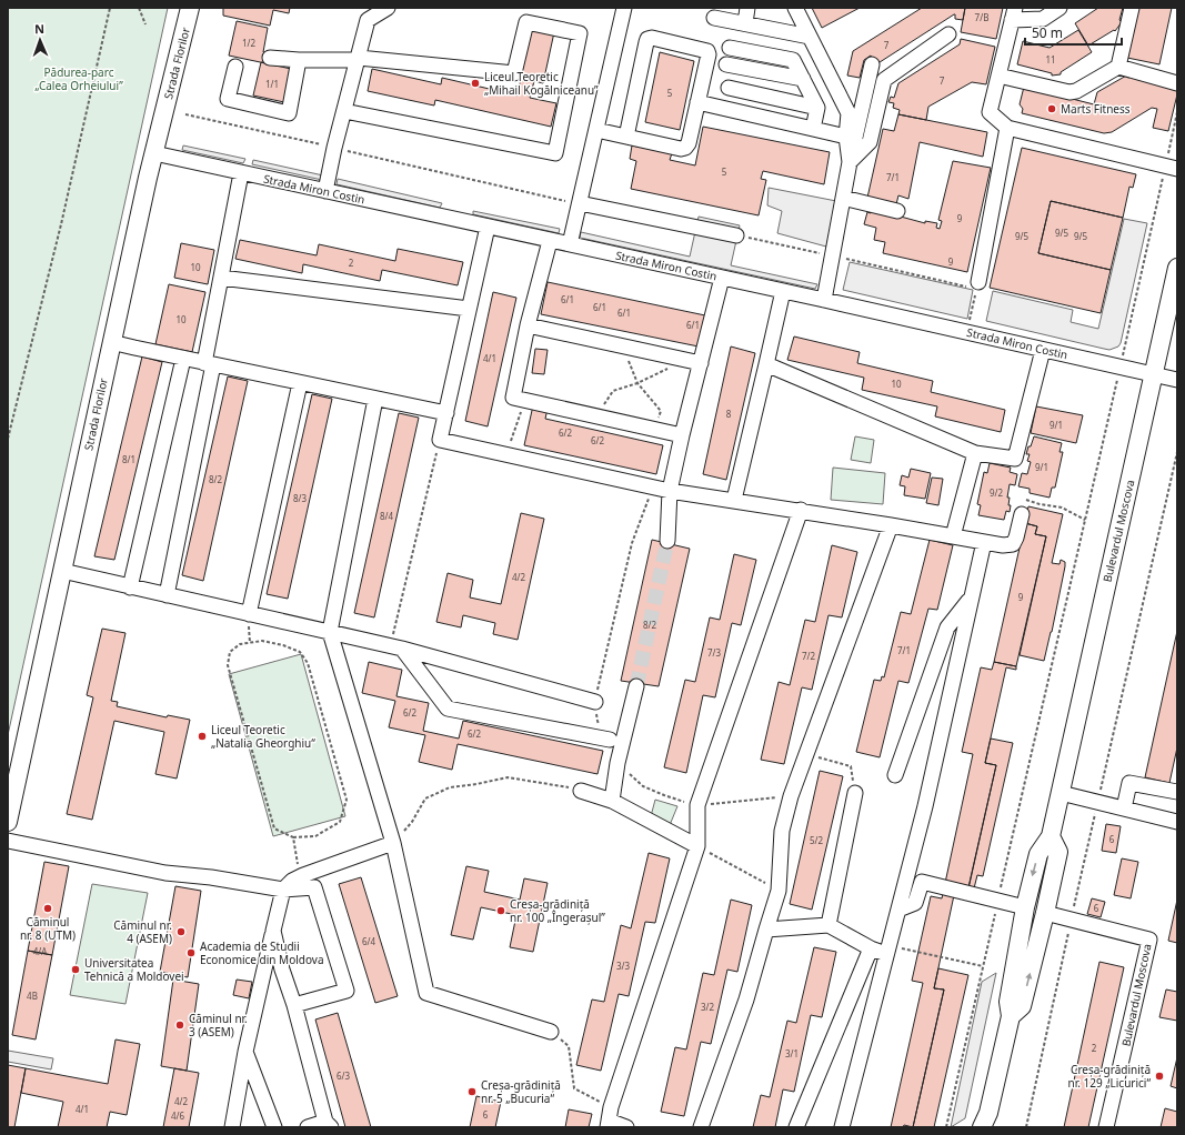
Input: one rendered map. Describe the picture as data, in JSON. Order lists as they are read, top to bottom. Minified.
{"streets":{"main road":["Strada Florilor","Bulevardul Moscova"],"street":["Strada Miron Costin"]},"crossings":[["Strada Florilor","Strada Miron Costin"],["Strada Miron Costin","Bulevardul Moscova"]],"parks":["Pădurea-parc „Calea Orheiului”"],"places":["Liceul Teoretic „Mihail Kogălniceanu”","Marts Fitness","Liceul Teoretic „Natalia Gheorghiu“","Căminul nr. 8 (UTM)","Creșa-grădiniță nr. 100 „Îngerașul”","Căminul nr. 4 (ASEM)","Academia de Studii Economice din Moldova","Universitatea Tehnică a Moldovei","Căminul nr. 3 (ASEM)","Creșa-grădiniță nr. 129 „Licurici“","Creșa-grădiniță nr. 5 „Bucuria“"],"house_numbers":["7/B","1/2","7","11","7","1/1","5","5","7/1","9","9/5","9/5","9/5","9","2","10","6/1","6/1","6/1","10","6/1","4/1","10","8","9/1","6/2","6/2","8/1","9/1","8/2","9/2","8/3","8/4","4/2","9","8/2","7/1","7/3","7/2","6/2","6/2","6","5/2","6","6/4","4/A","3/3","4B","3/2","2","3/1","6/3","4/2","4/1","6","4/6"],"scale_bar":"50 m","north":"top"}
